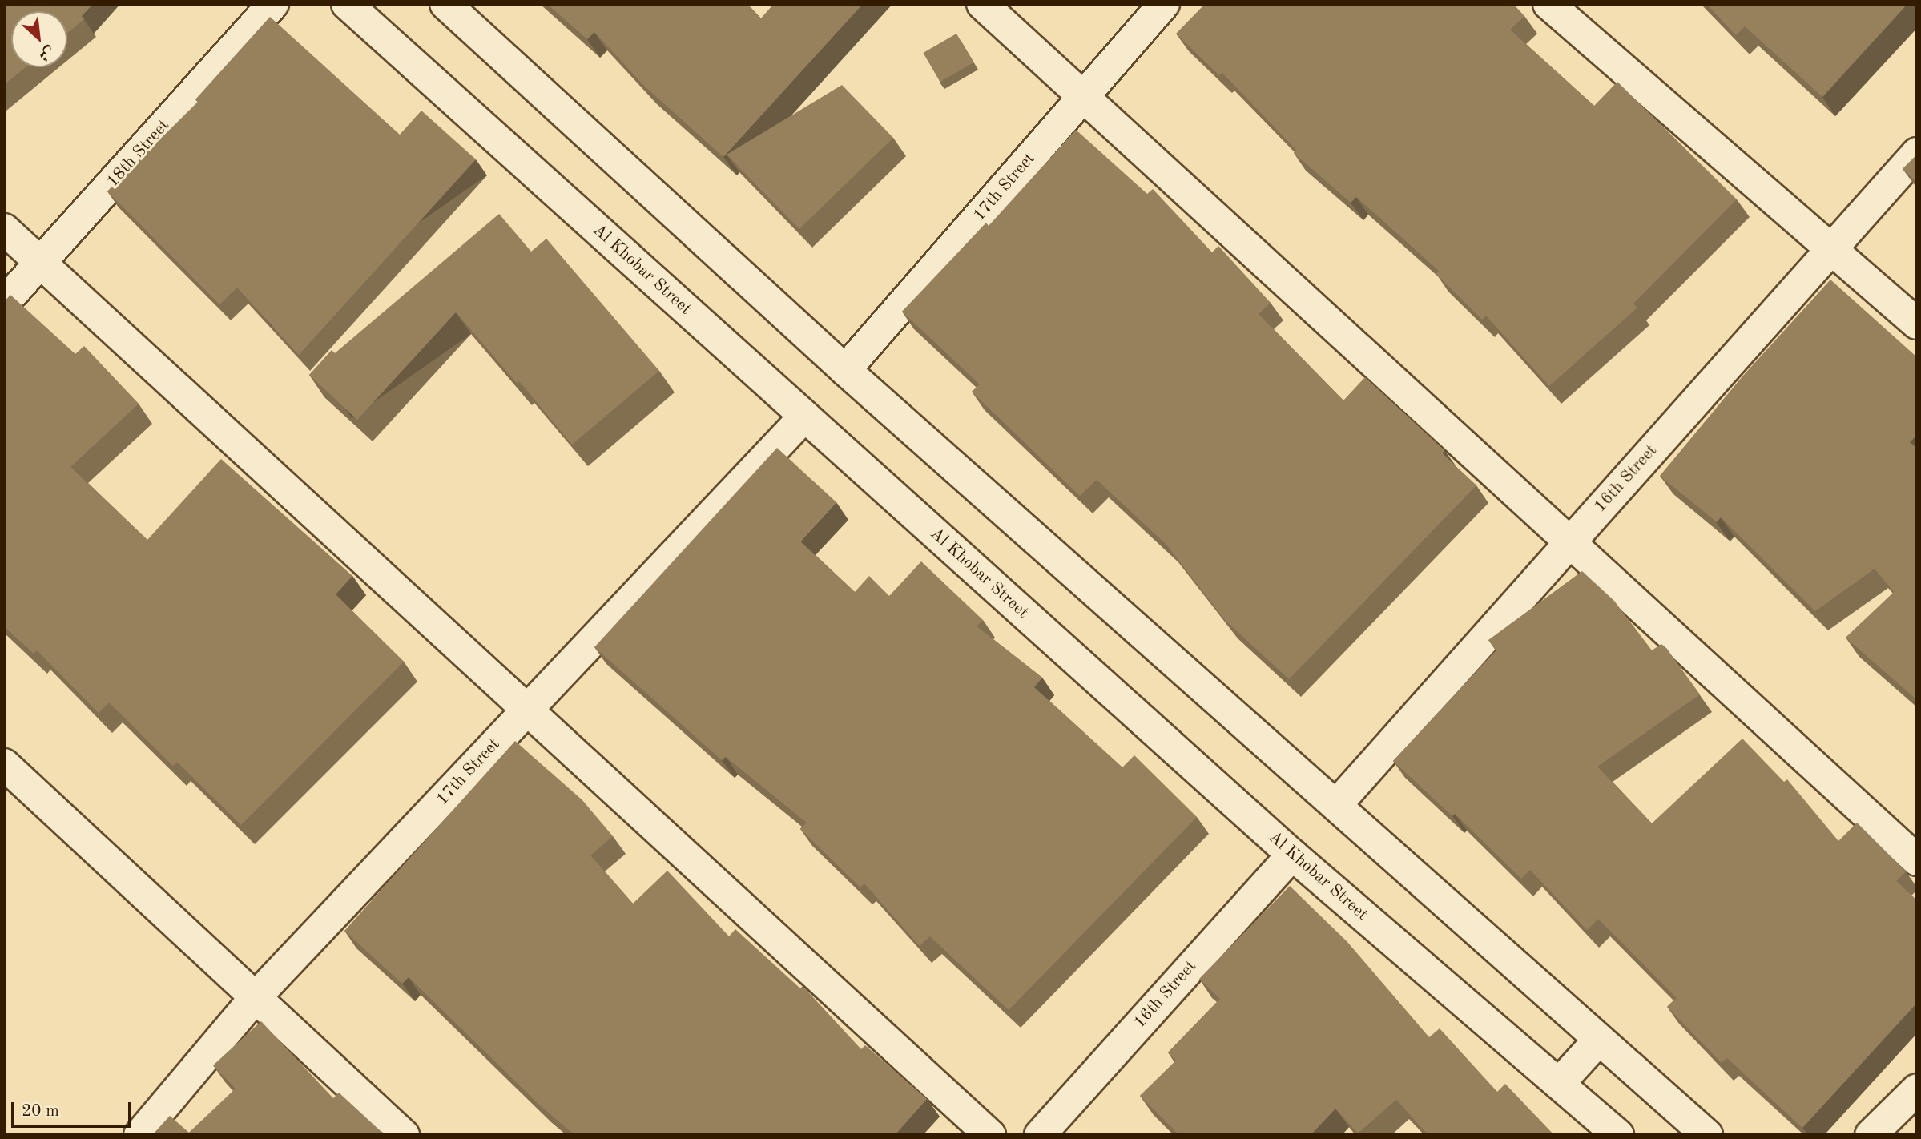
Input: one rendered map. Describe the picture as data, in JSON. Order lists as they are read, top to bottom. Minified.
{"streets":{"street":["18th Street","17th Street","Al Khobar Street","16th Street"]},"crossings":[["17th Street","Al Khobar Street"],["Al Khobar Street","16th Street"]],"scale_bar":"20 m","north":"bottom right"}
